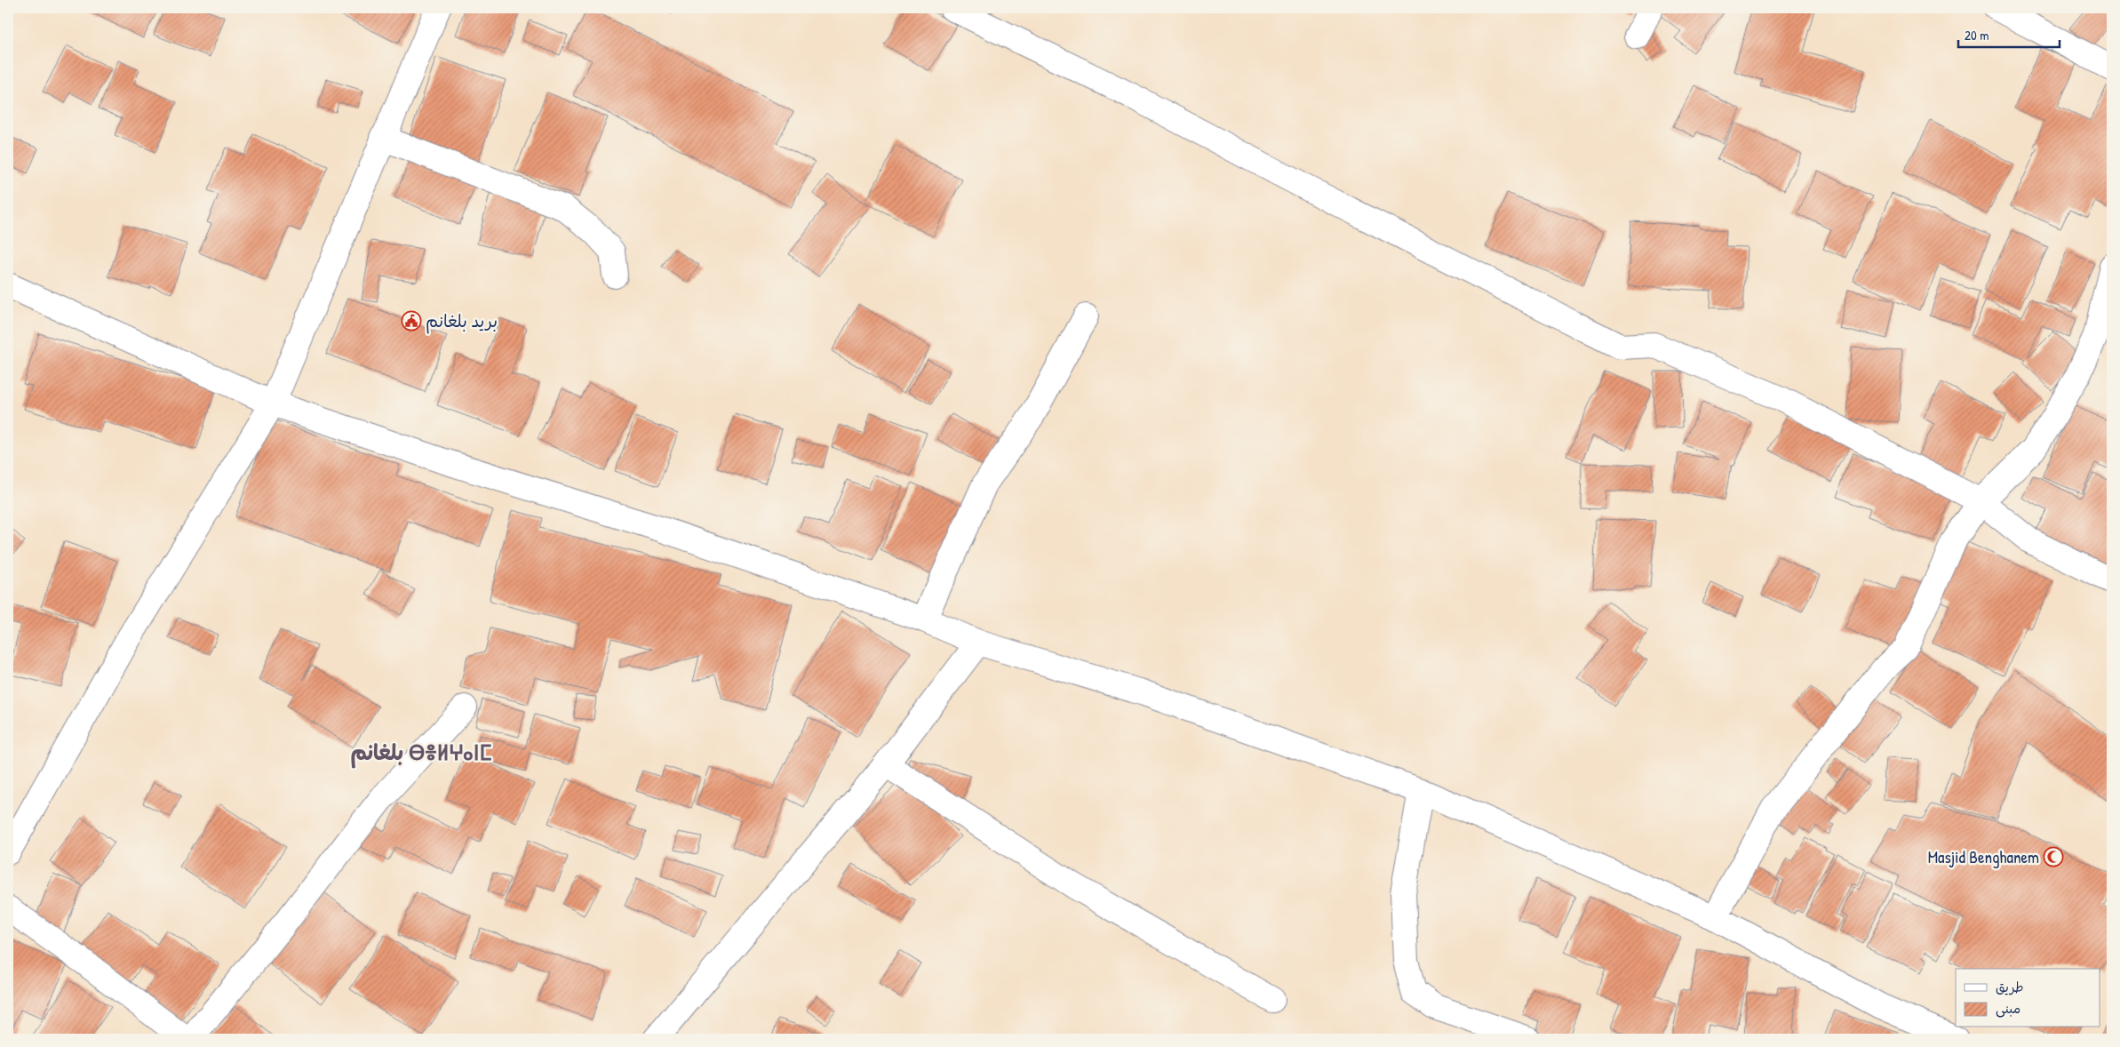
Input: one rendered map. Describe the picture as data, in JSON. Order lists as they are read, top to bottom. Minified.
{"districts":["بلغانم ⴱⴻⵍⵖⴰⵏⵎ"],"places":{"public building":["بريد بلغانم"],"mosque":["Masjid Benghanem"]},"legend":["طريق","مبنى"],"scale_bar":"20 m"}
